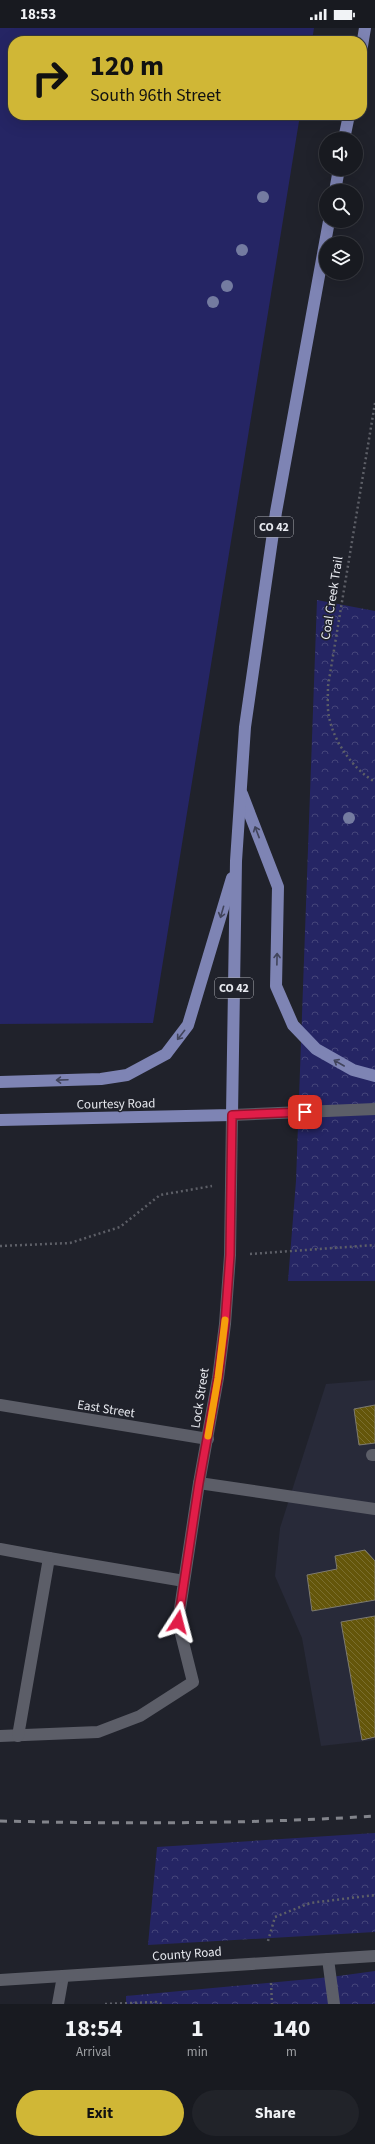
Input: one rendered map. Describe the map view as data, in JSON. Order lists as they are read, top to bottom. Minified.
{"streets":{"main road":["CO 42","Courtesy Road"],"street":["Lock Street","East Street","County Road"],"path":["Coal Creek Trail"]},"crossings":[["CO 42","Courtesy Road"],["CO 42","Lock Street"],["Courtesy Road","Lock Street"],["Lock Street","East Street"]],"page":{"status":"18:53","turn":["120 m","South 96th Street"],"eta":["18:54","Arrival","1","min","140","m"],"buttons":["Exit","Share"]}}
